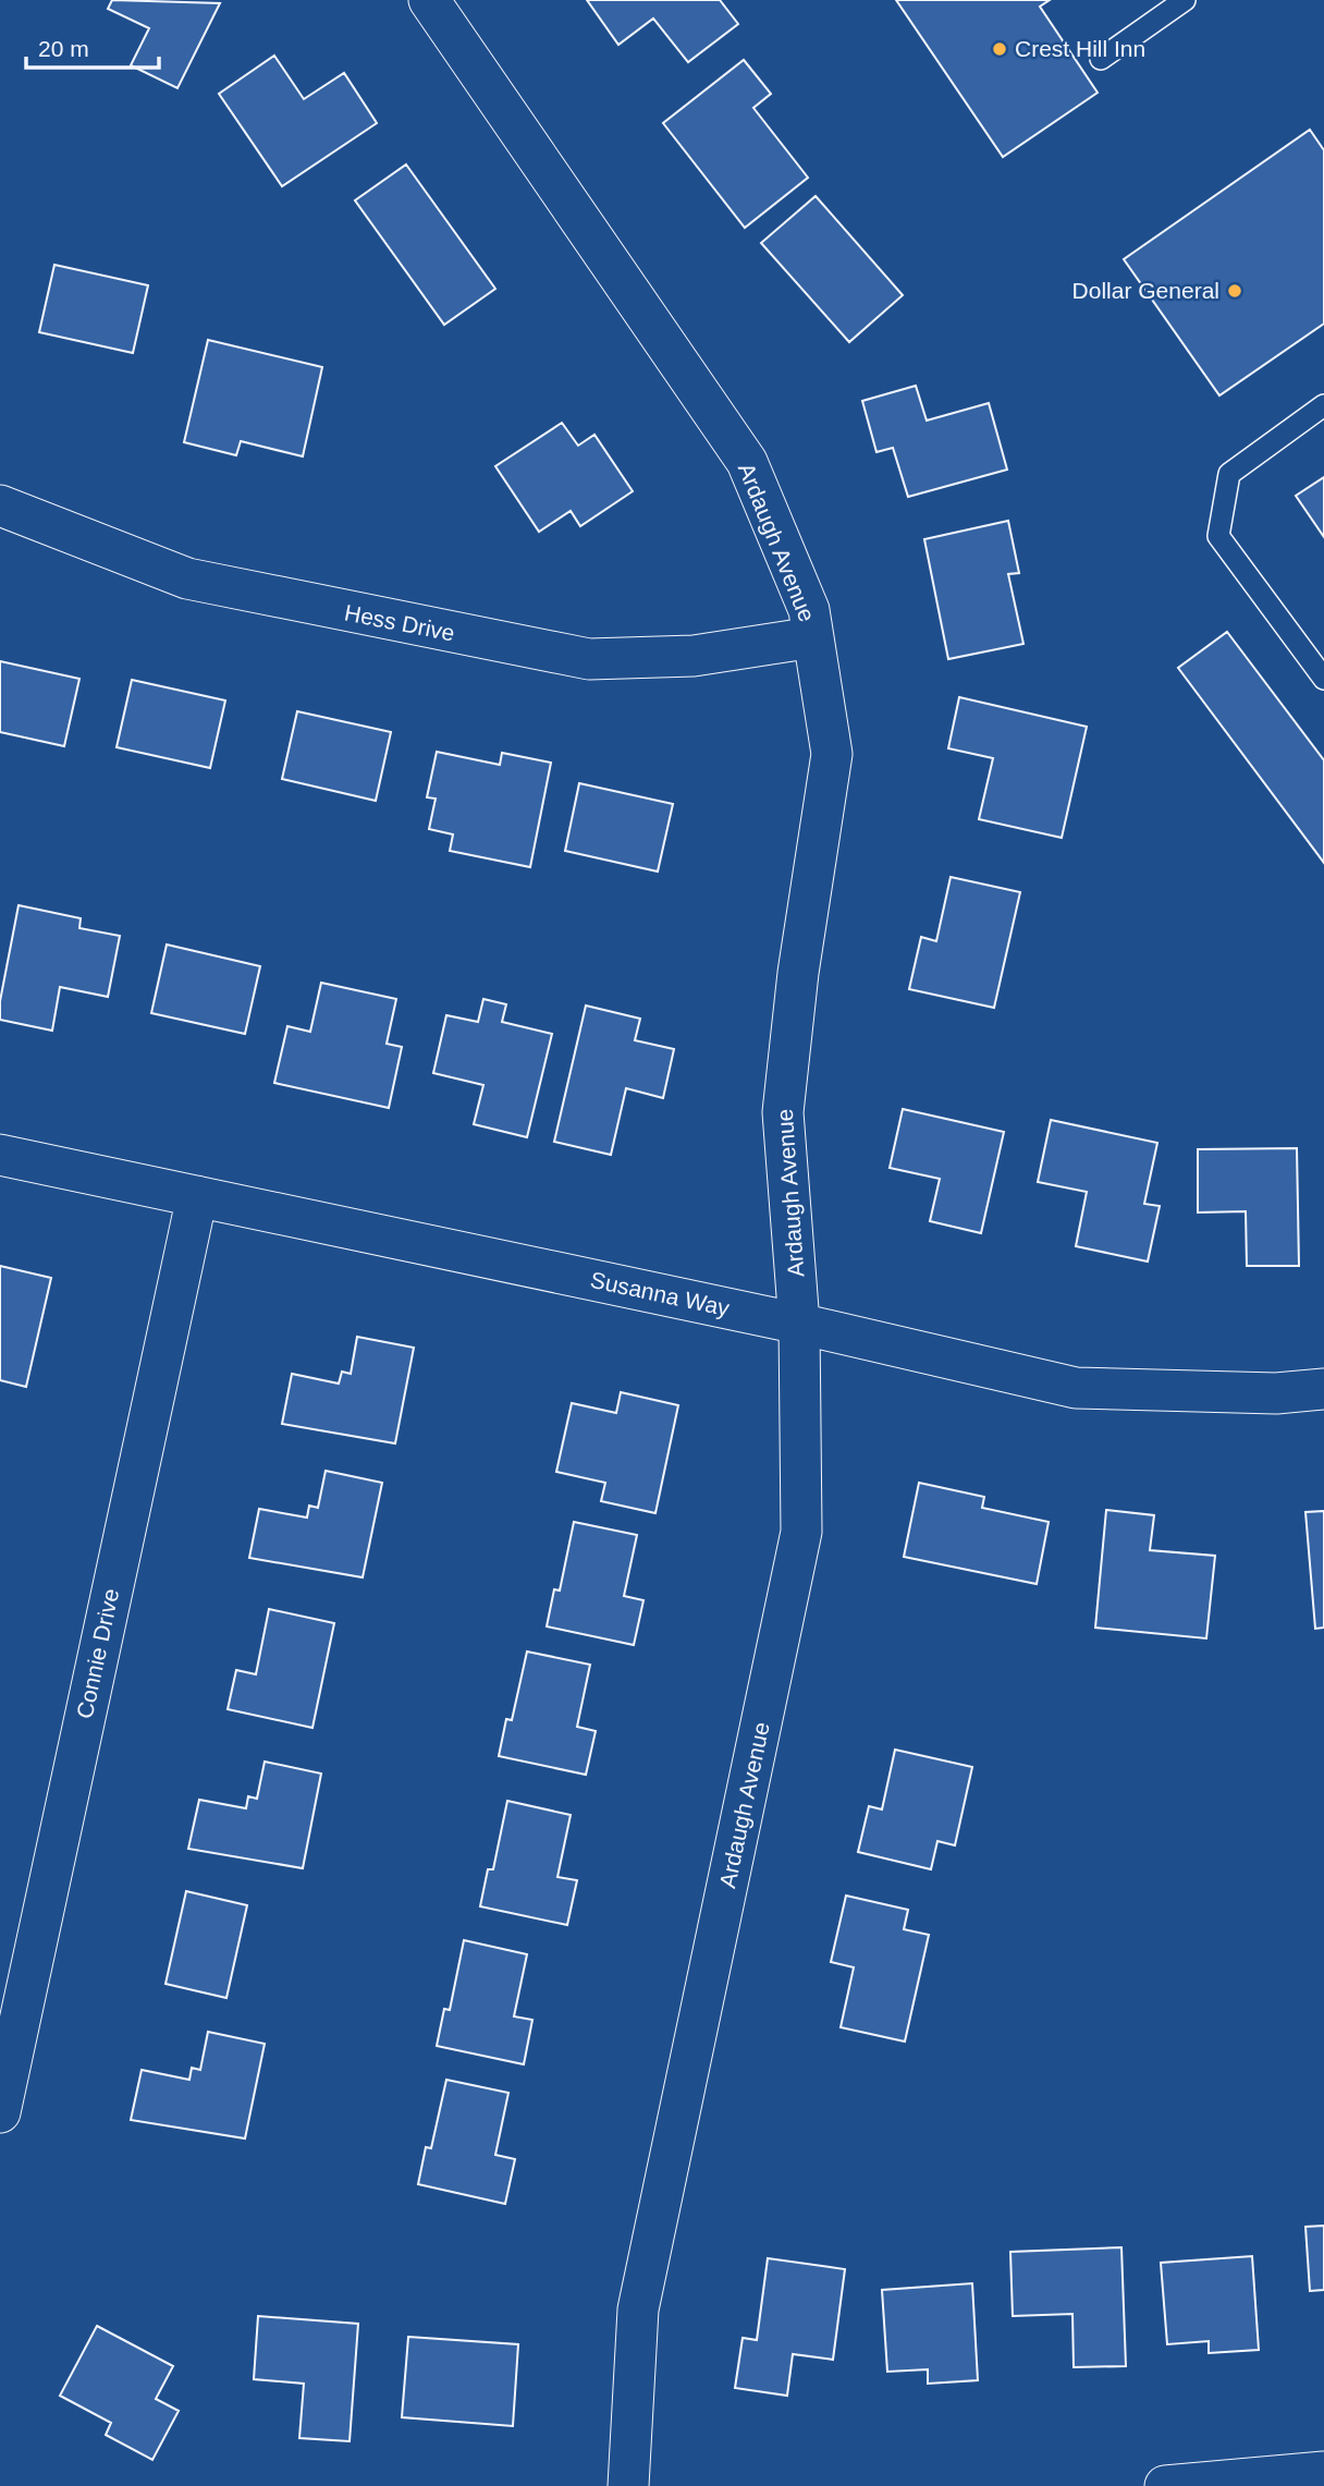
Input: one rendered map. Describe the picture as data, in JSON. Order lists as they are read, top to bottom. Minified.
{"streets":{"street":["Ardaugh Avenue","Hess Drive","Susanna Way","Connie Drive"]},"crossings":[["Ardaugh Avenue","Hess Drive"],["Ardaugh Avenue","Susanna Way"],["Susanna Way","Connie Drive"]],"places":["Crest Hill Inn","Dollar General"],"scale_bar":"20 m"}
